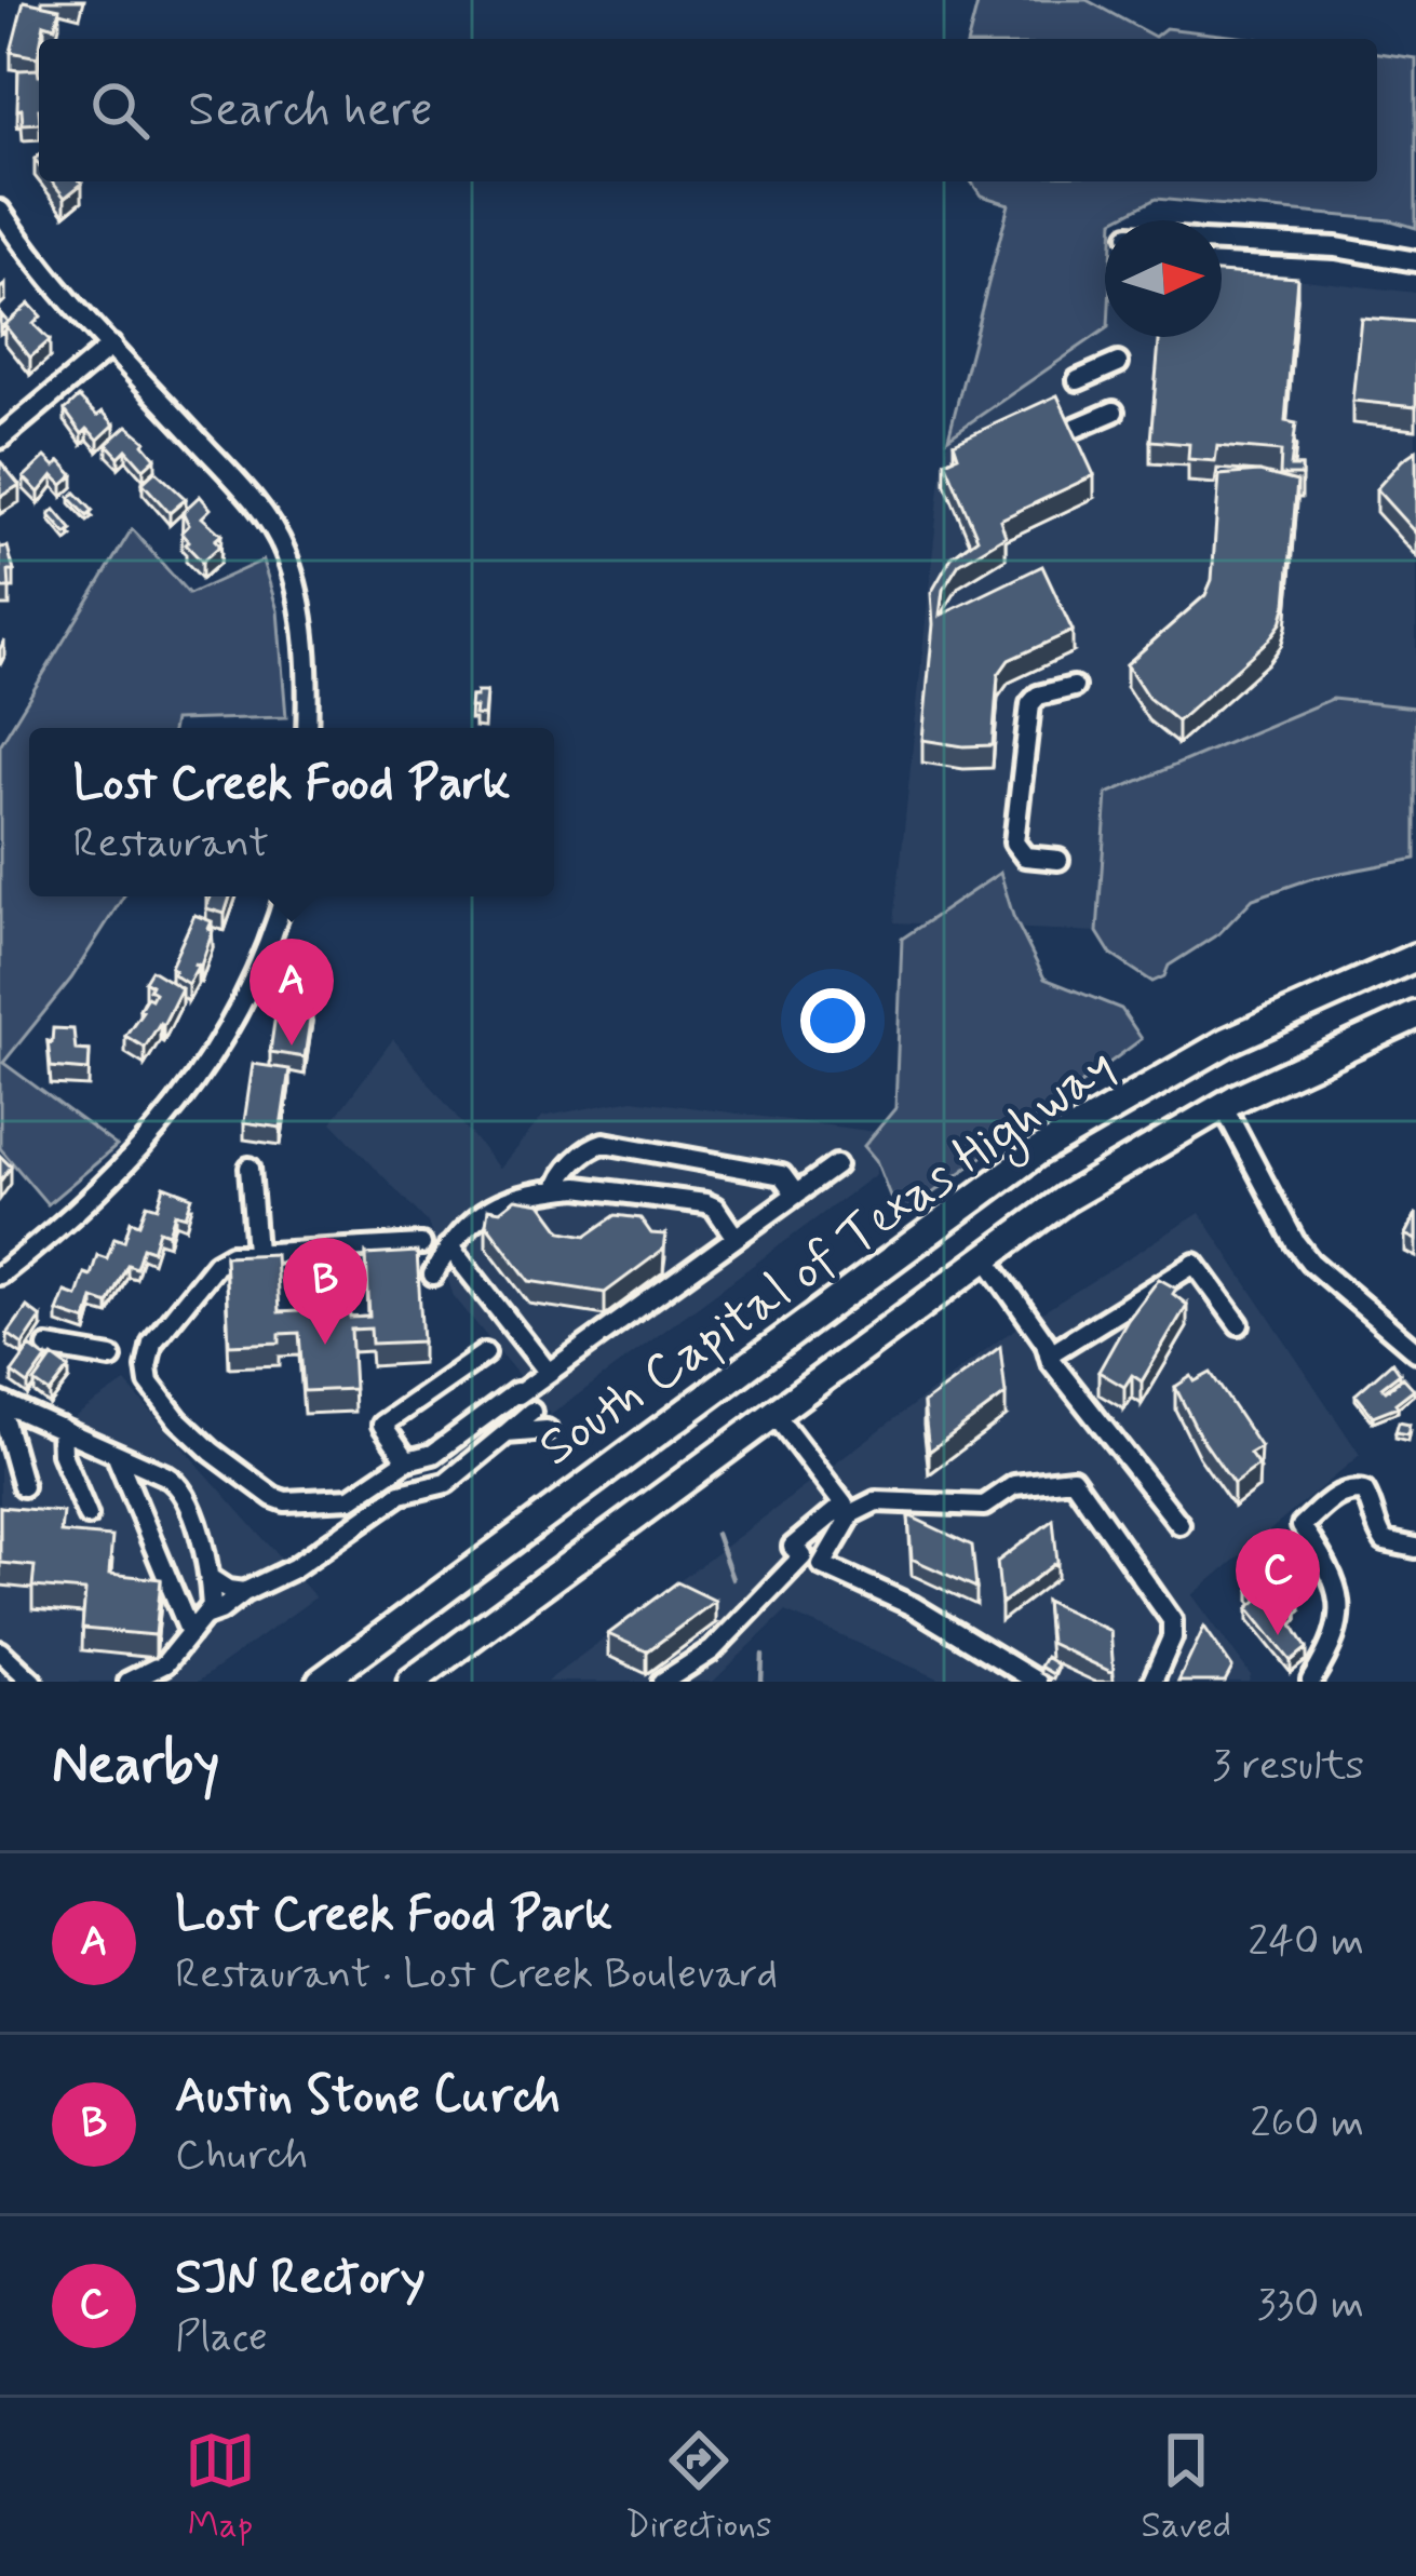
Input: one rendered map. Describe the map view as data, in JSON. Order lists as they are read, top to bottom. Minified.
{"streets":{"highway":["South Capital of Texas Highway"]},"north":"right","page":{"search":"Search here","popup":["Lost Creek Food Park","Restaurant"],"pins":["A","B","C"],"heading":["Nearby","3 results"],"list":[{"mark":"A","name":"Lost Creek Food Park","note":"Restaurant · Lost Creek Boulevard","value":"240 m"},{"mark":"B","name":"Austin Stone Curch","note":"Church","value":"260 m"},{"mark":"C","name":"SJN Rectory","note":"Place","value":"330 m"}],"nav":["Map","Directions","Saved"]}}
